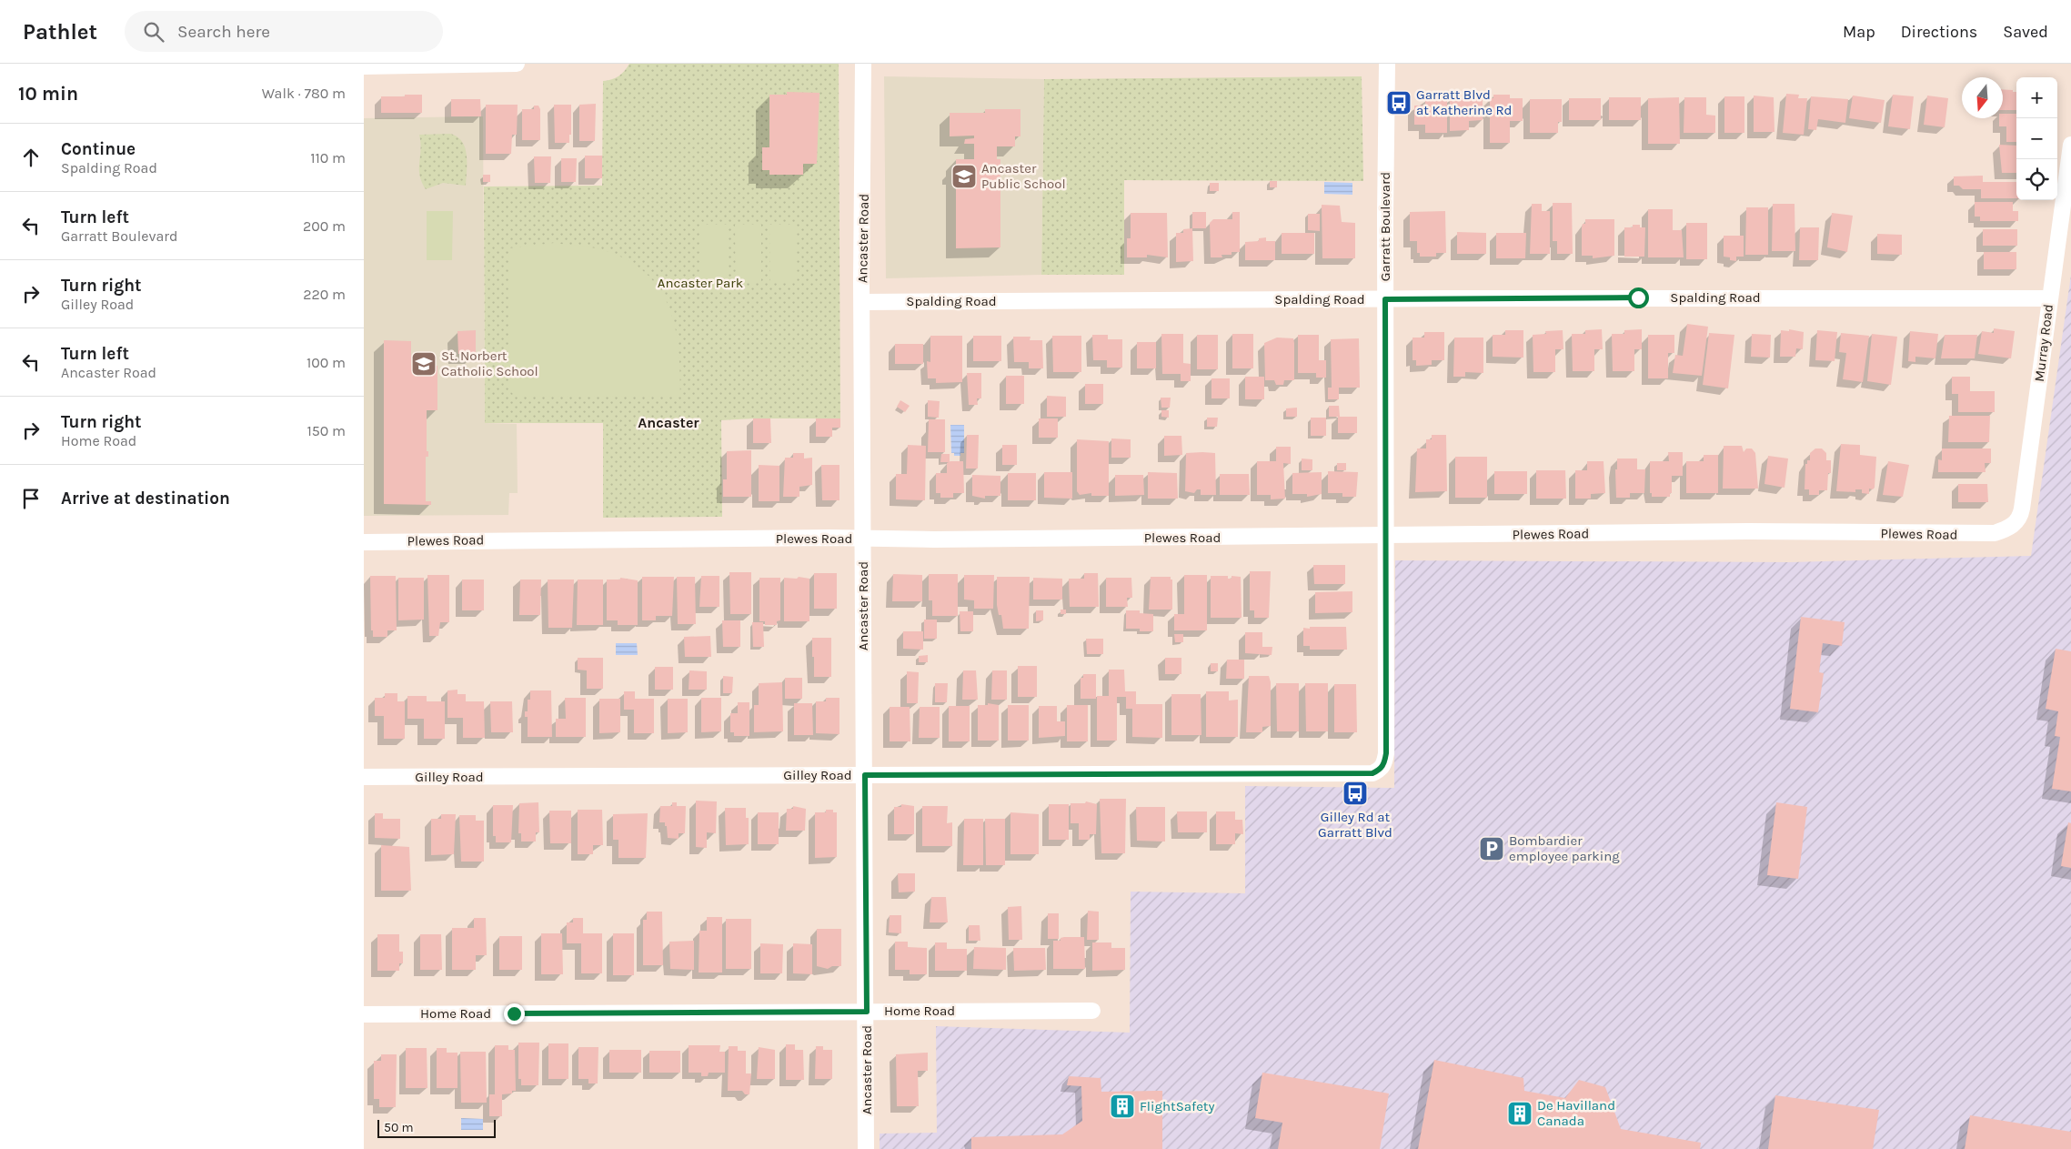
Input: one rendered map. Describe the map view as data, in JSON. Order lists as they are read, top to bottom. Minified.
{"streets":{"street":["Garratt Boulevard","Ancaster Road","Spalding Road","Murray Road","Plewes Road","Gilley Road","Home Road"]},"crossings":[["Garratt Boulevard","Spalding Road"],["Garratt Boulevard","Plewes Road"],["Garratt Boulevard","Gilley Road"],["Ancaster Road","Spalding Road"],["Ancaster Road","Plewes Road"],["Ancaster Road","Gilley Road"],["Ancaster Road","Home Road"],["Spalding Road","Murray Road"],["Murray Road","Plewes Road"]],"districts":["Ancaster"],"parks":["Ancaster Park"],"places":{"bus stop":["Garratt Blvd at Katherine Rd","Gilley Rd at Garratt Blvd"],"school or university":["Ancaster Public School","St. Norbert Catholic School"],"parking":["Bombardier employee parking"],"building":["FlightSafety","De Havilland Canada"]},"scale_bar":"50 m","north":"bottom","page":{"header":"Pathlet","search":"Search here","nav":["Map","Directions","Saved"],"heading":["10 min","Walk · 780 m"],"map_buttons":["+","−"],"list":[["Continue","Spalding Road","110 m"],["Turn left","Garratt Boulevard","200 m"],["Turn right","Gilley Road","220 m"],["Turn left","Ancaster Road","100 m"],["Turn right","Home Road","150 m"],"Arrive at destination"],"scale":"50 m"}}
